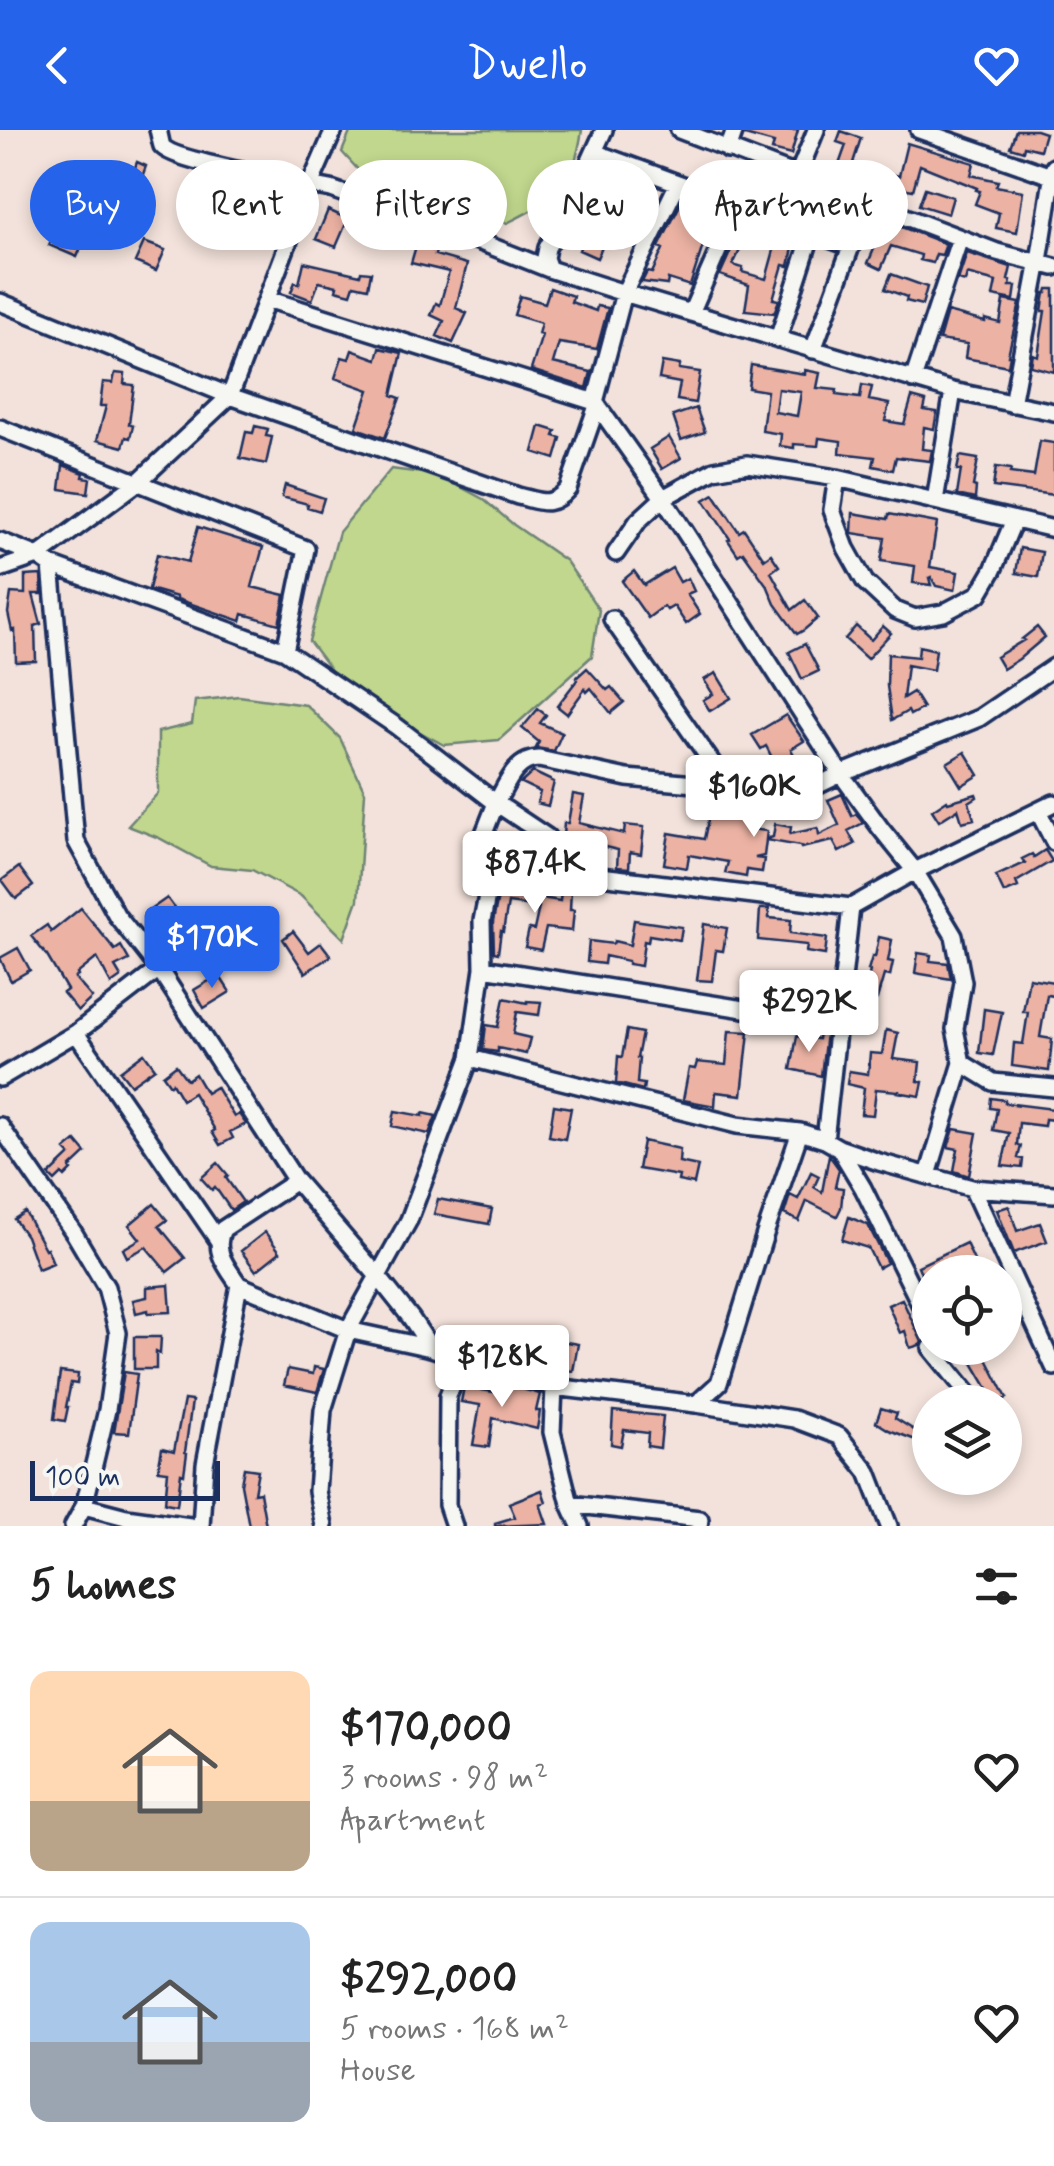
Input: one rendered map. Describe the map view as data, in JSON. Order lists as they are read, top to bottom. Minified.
{"scale_bar":"100 m","page":{"header":"Dwello","chip":["Buy","Rent","Filters","New","Apartment"],"price":["$160K","$87.4K","$170K","$292K","$128K"],"scale":"100 m","heading":"5 homes","list":[{"name":"$170,000","note":"3 rooms · 98 m² · Apartment"},{"name":"$292,000","note":"5 rooms · 168 m² · House"}]}}
